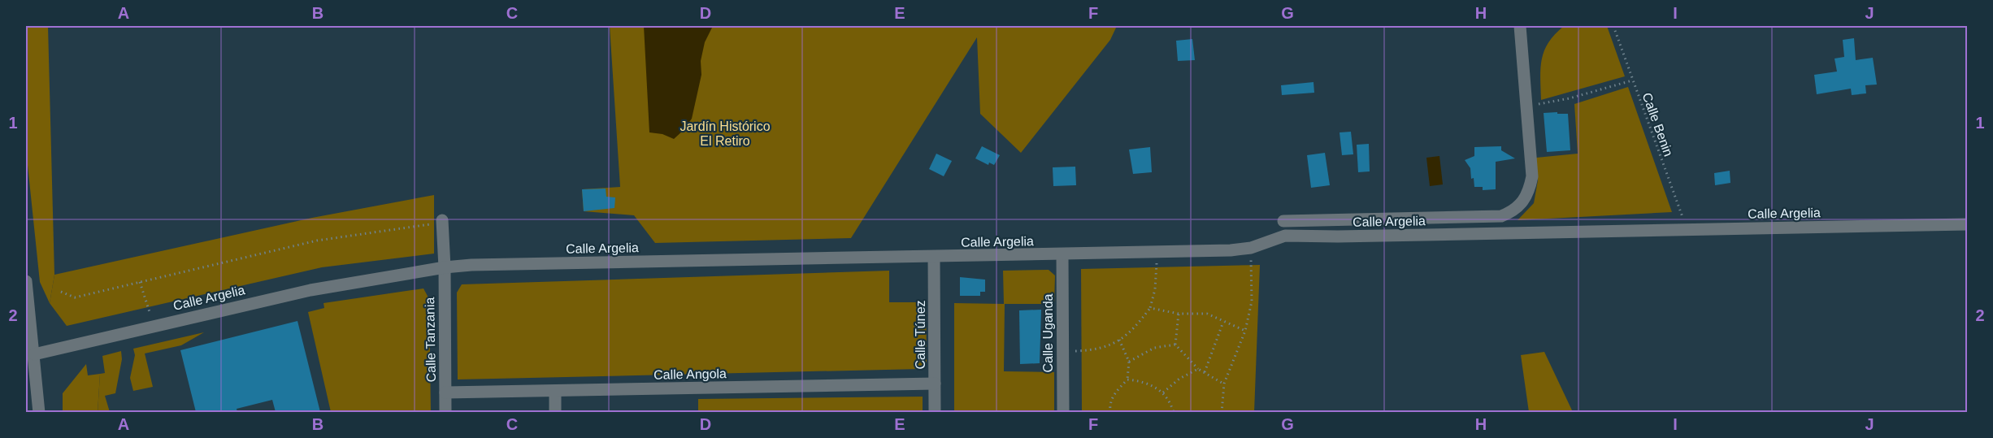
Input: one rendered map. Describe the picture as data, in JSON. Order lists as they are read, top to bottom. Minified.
{"streets":{"street":["Calle Argelia","Calle Uganda","Calle Túnez","Calle Tanzania","Calle Angola"],"path":["Calle Benin"]},"crossings":[["Calle Benin","Calle Argelia"],["Calle Argelia","Calle Uganda"],["Calle Argelia","Calle Túnez"],["Calle Argelia","Calle Tanzania"],["Calle Túnez","Calle Angola"],["Calle Tanzania","Calle Angola"]],"parks":["Jardín Histórico El Retiro"],"grid":{"columns":["A","B","C","D","E","F","G","H","I","J"],"rows":["1","2"]}}
